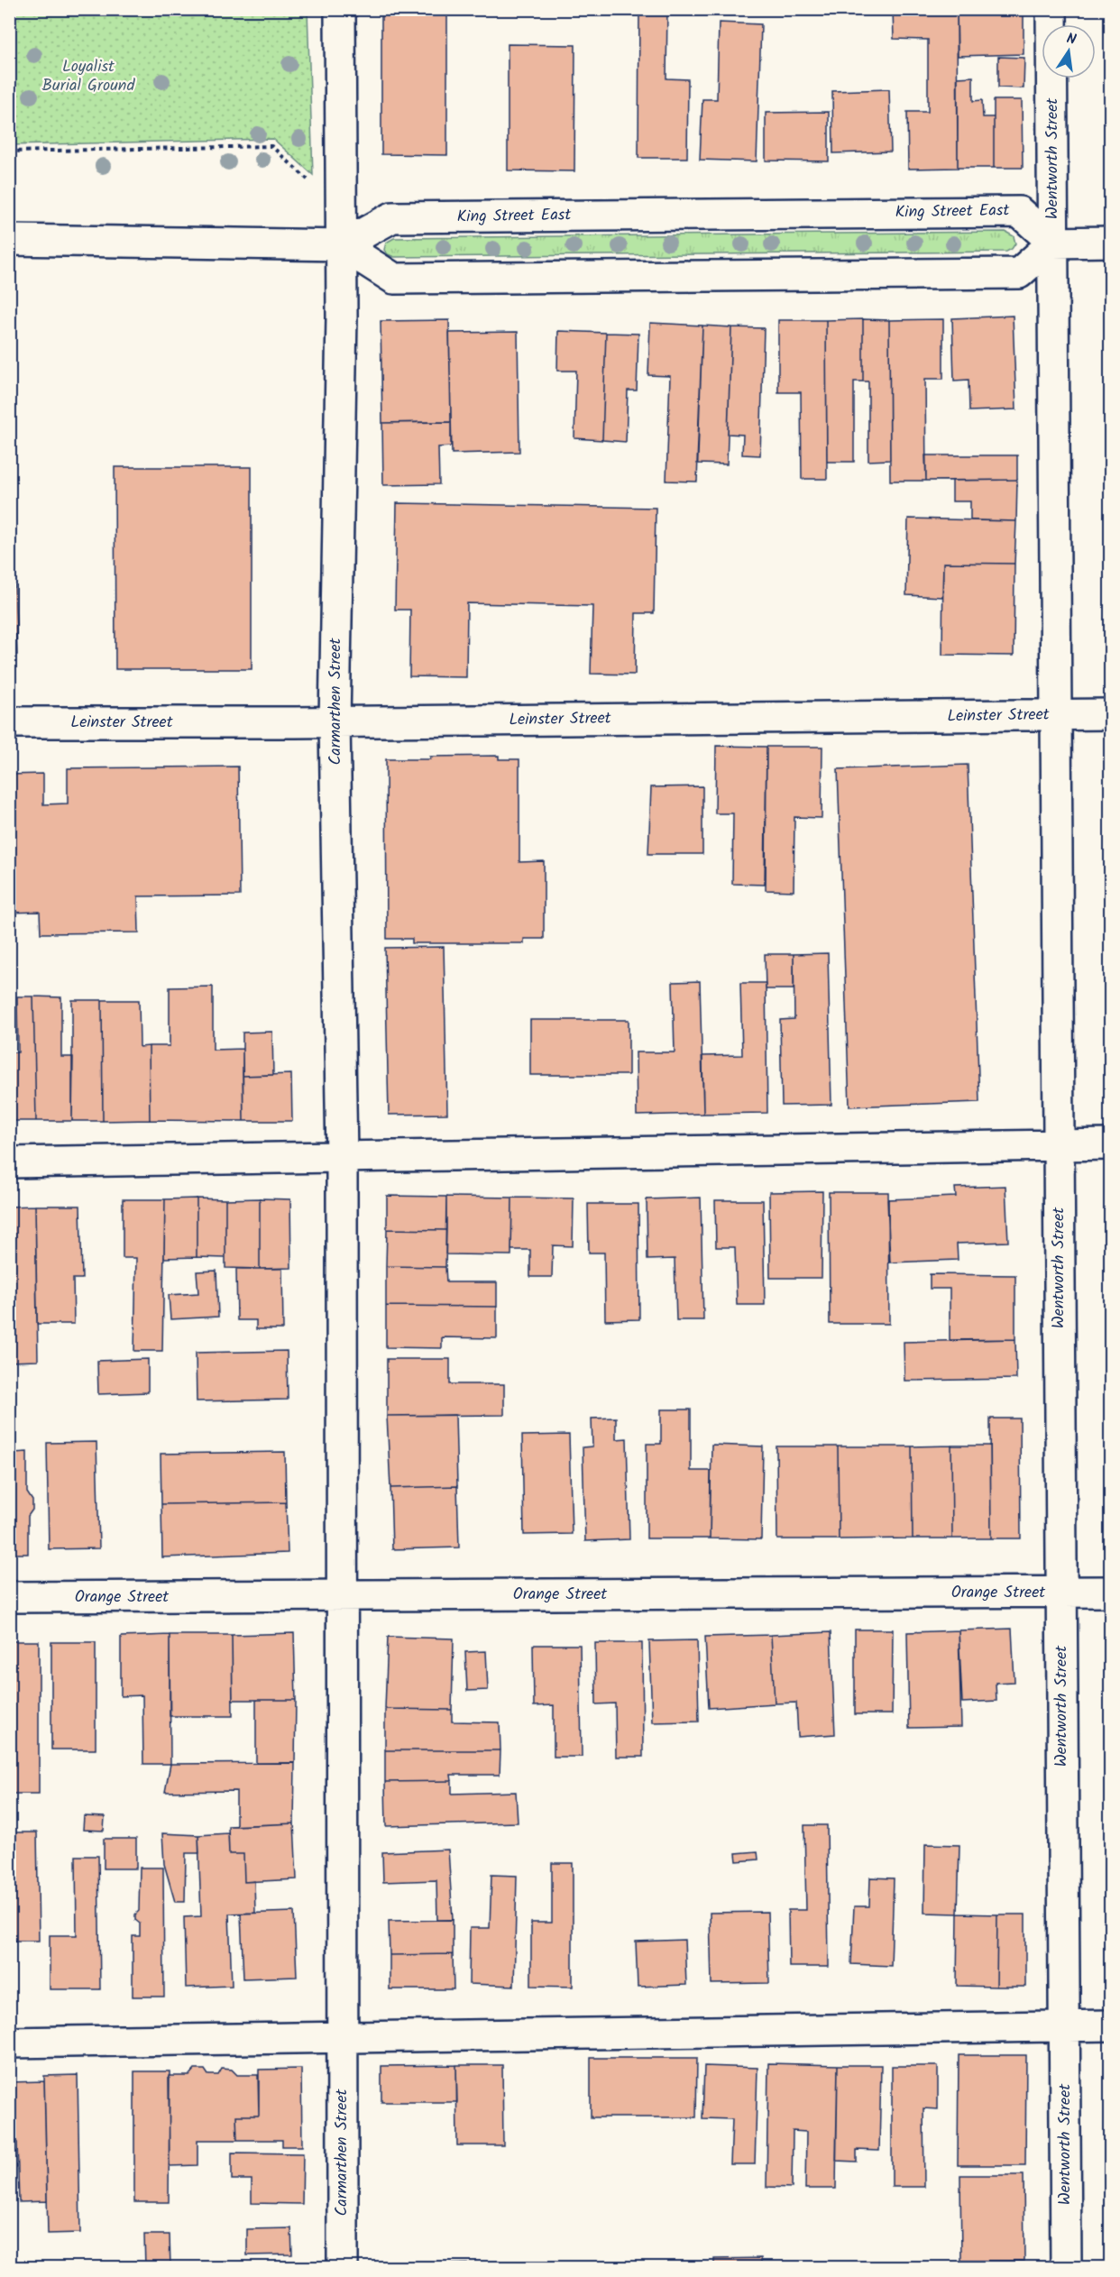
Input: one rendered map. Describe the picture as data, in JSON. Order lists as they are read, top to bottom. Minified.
{"streets":{"street":["Wentworth Street","King Street East","Carmarthen Street","Leinster Street","Orange Street"]},"crossings":[["Wentworth Street","King Street East"],["Wentworth Street","Leinster Street"],["Wentworth Street","Orange Street"],["King Street East","Carmarthen Street"],["Carmarthen Street","Leinster Street"],["Carmarthen Street","Orange Street"]],"parks":["Loyalist Burial Ground"],"north":"top"}
